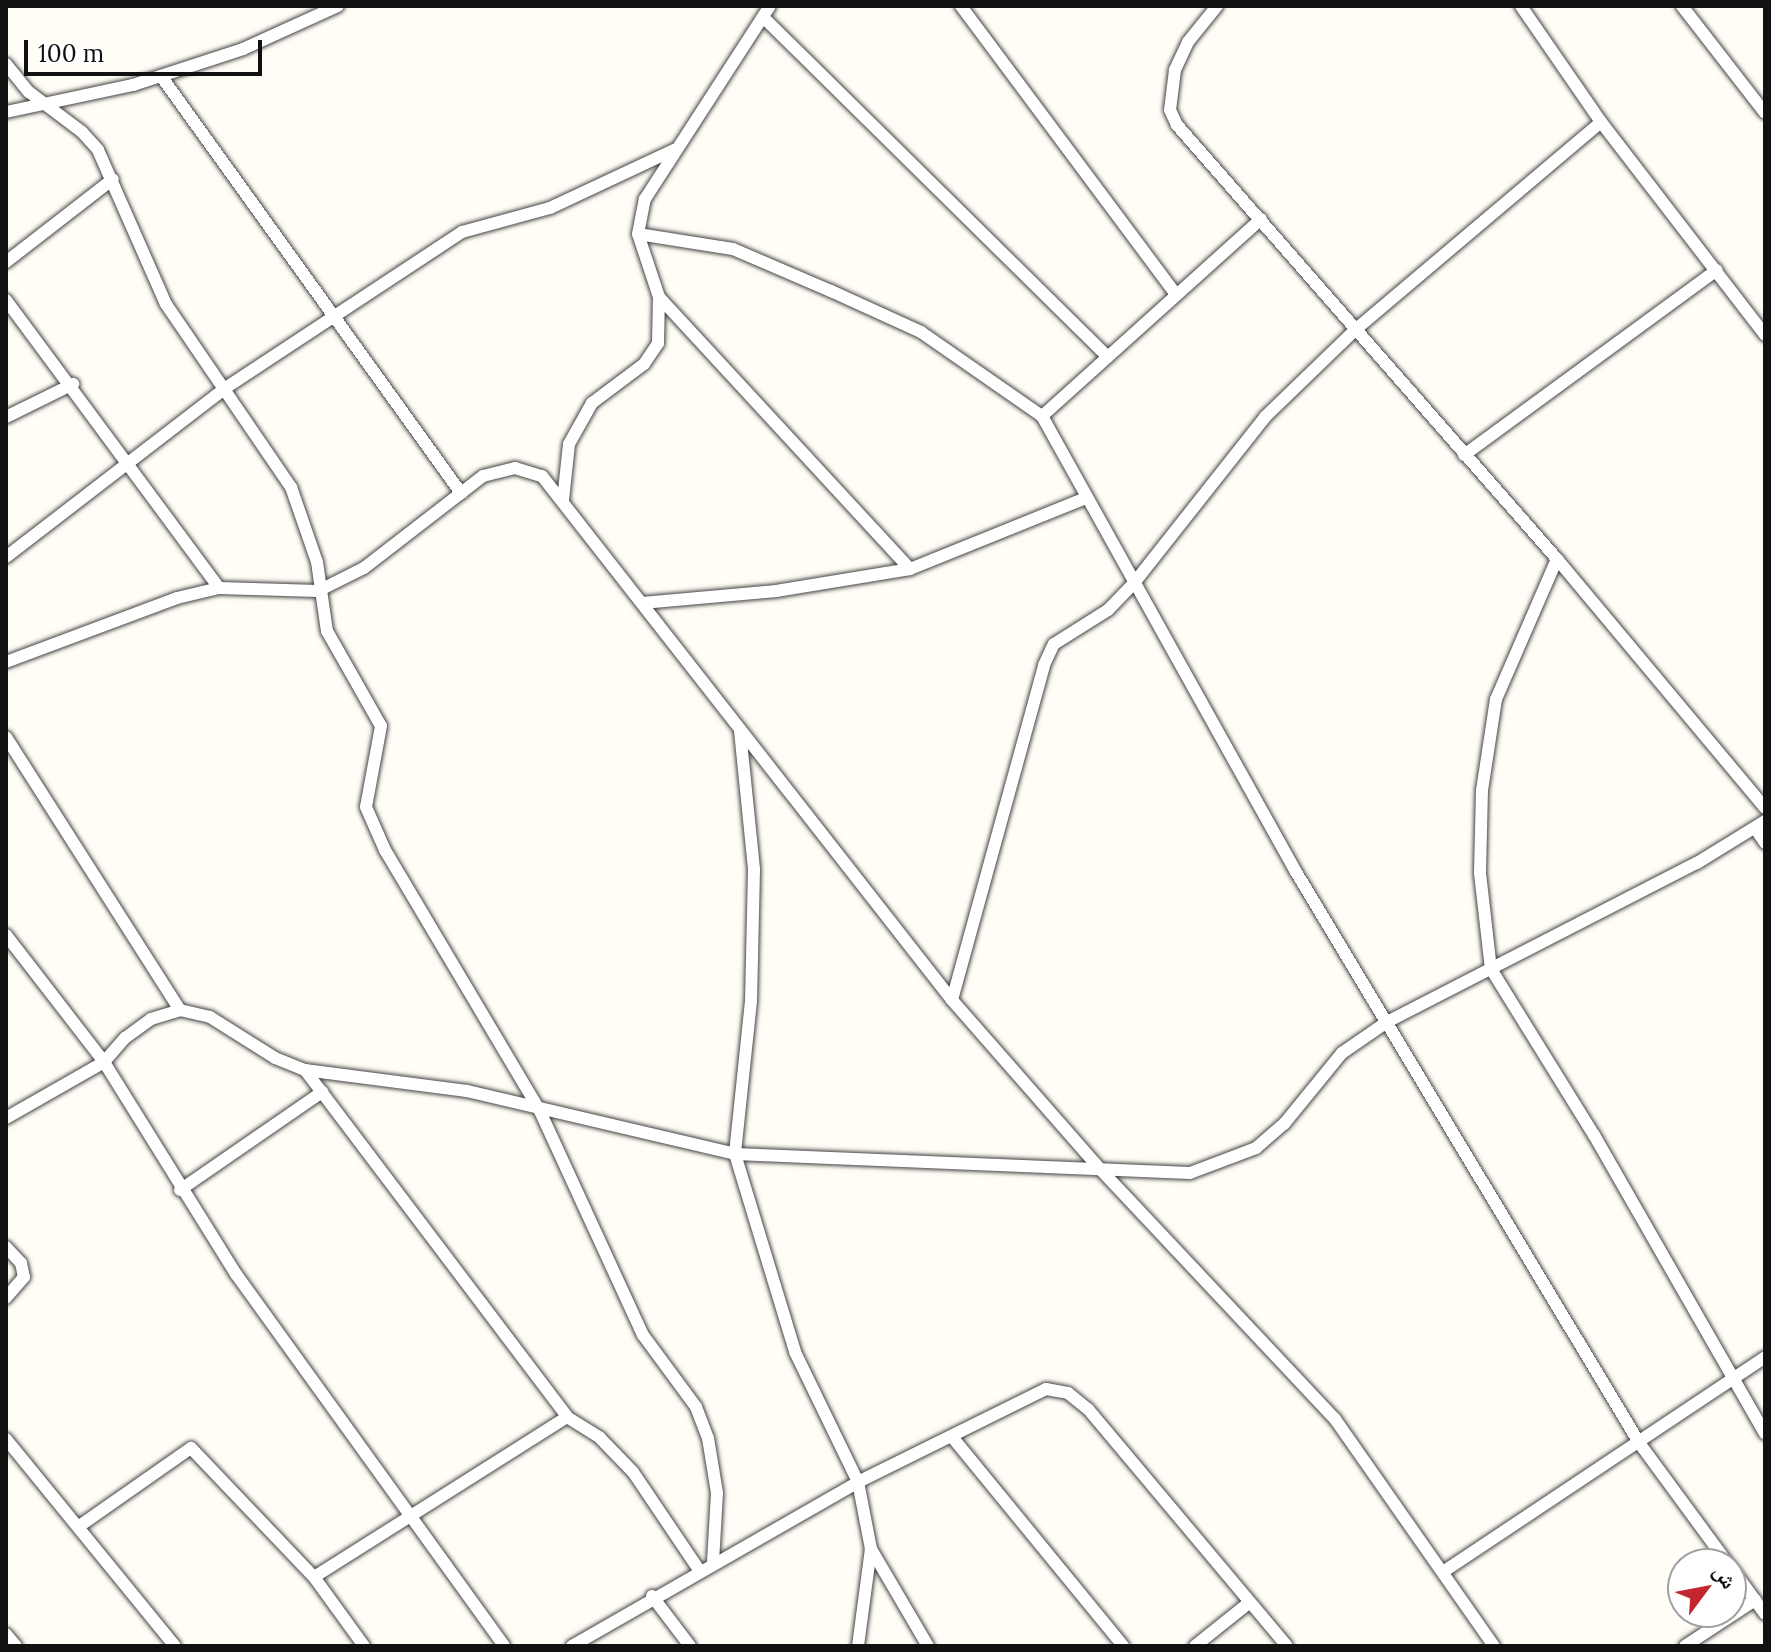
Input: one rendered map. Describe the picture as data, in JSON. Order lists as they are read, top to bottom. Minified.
{"scale_bar":"100 m","north":"top right"}
